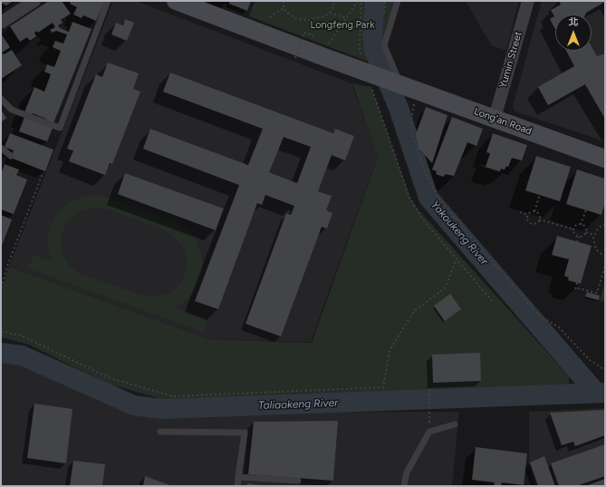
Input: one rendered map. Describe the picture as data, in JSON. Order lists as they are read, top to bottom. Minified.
{"streets":{"street":["Yumin Street","Long'an Road"]},"crossings":[["Yumin Street","Long'an Road"]],"water":["Yakoukeng River","Taliaokeng River"],"parks":["Longfeng Park"],"north":"top"}
